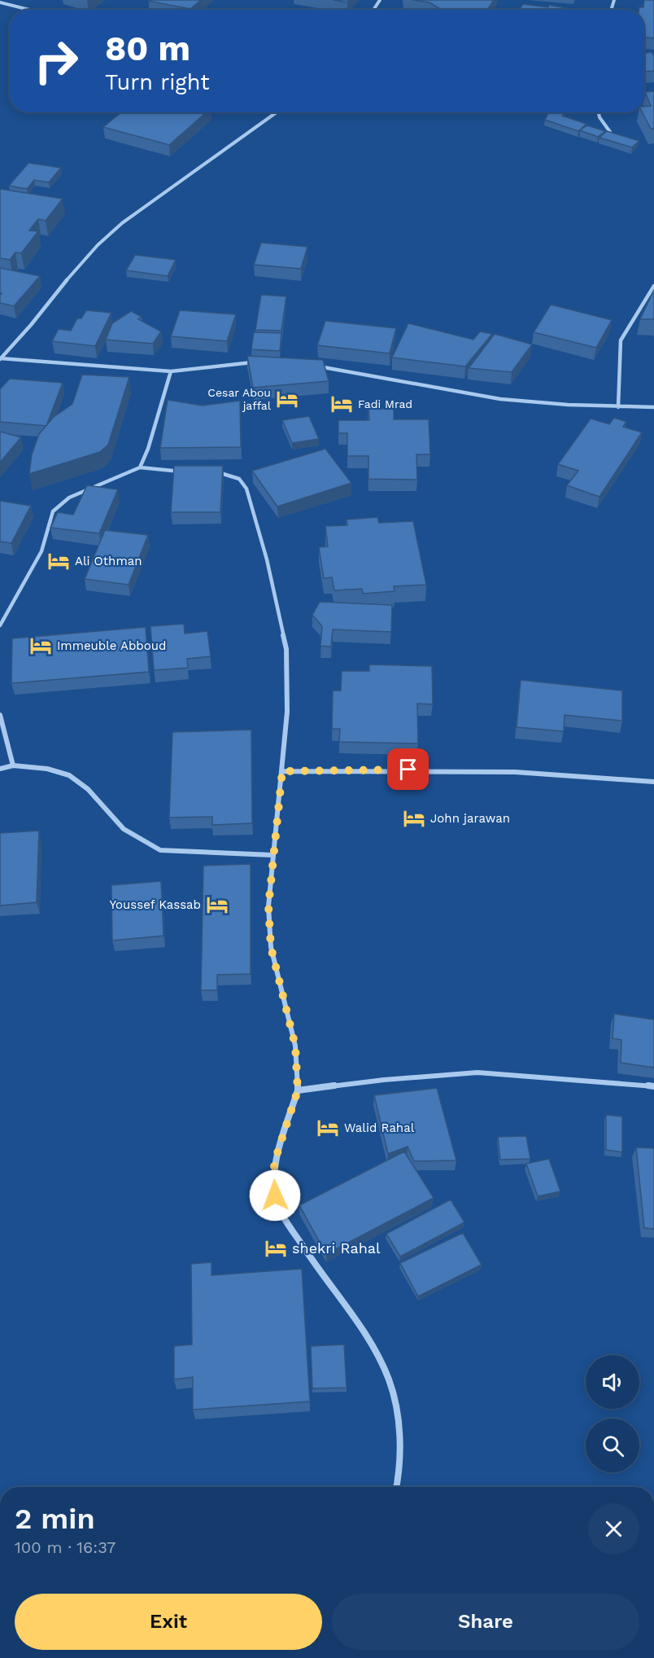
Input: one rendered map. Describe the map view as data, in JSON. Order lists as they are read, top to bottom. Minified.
{"places":{"hotel":["Cesar Abou jaffal","Fadi Mrad","Ali Othman","Immeuble Abboud","John jarawan","Youssef Kassab","Walid Rahal","shekri Rahal"]},"page":{"turn":["80 m","Turn right"],"heading":["2 min","100 m · 16:37"],"buttons":["Exit","Share"]}}
